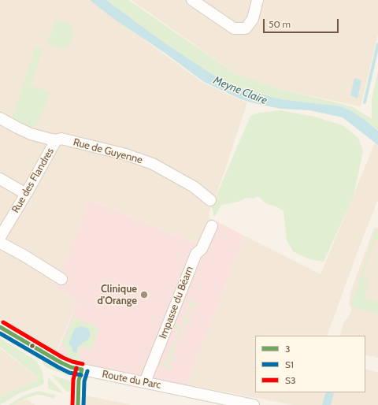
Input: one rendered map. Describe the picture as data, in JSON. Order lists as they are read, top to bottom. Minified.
{"streets":{"street":["Rue de Guyenne","Rue des Flandres","Impasse du Béarn","Route du Parc"]},"crossings":[["Rue de Guyenne","Rue des Flandres"],["Impasse du Béarn","Route du Parc"]],"water":["Meyne Claire"],"places":["Clinique d'Orange"],"lines":["transit line S3","transit line 3","transit line S1"],"legend":["3","S1","S3"],"scale_bar":"50 m"}
